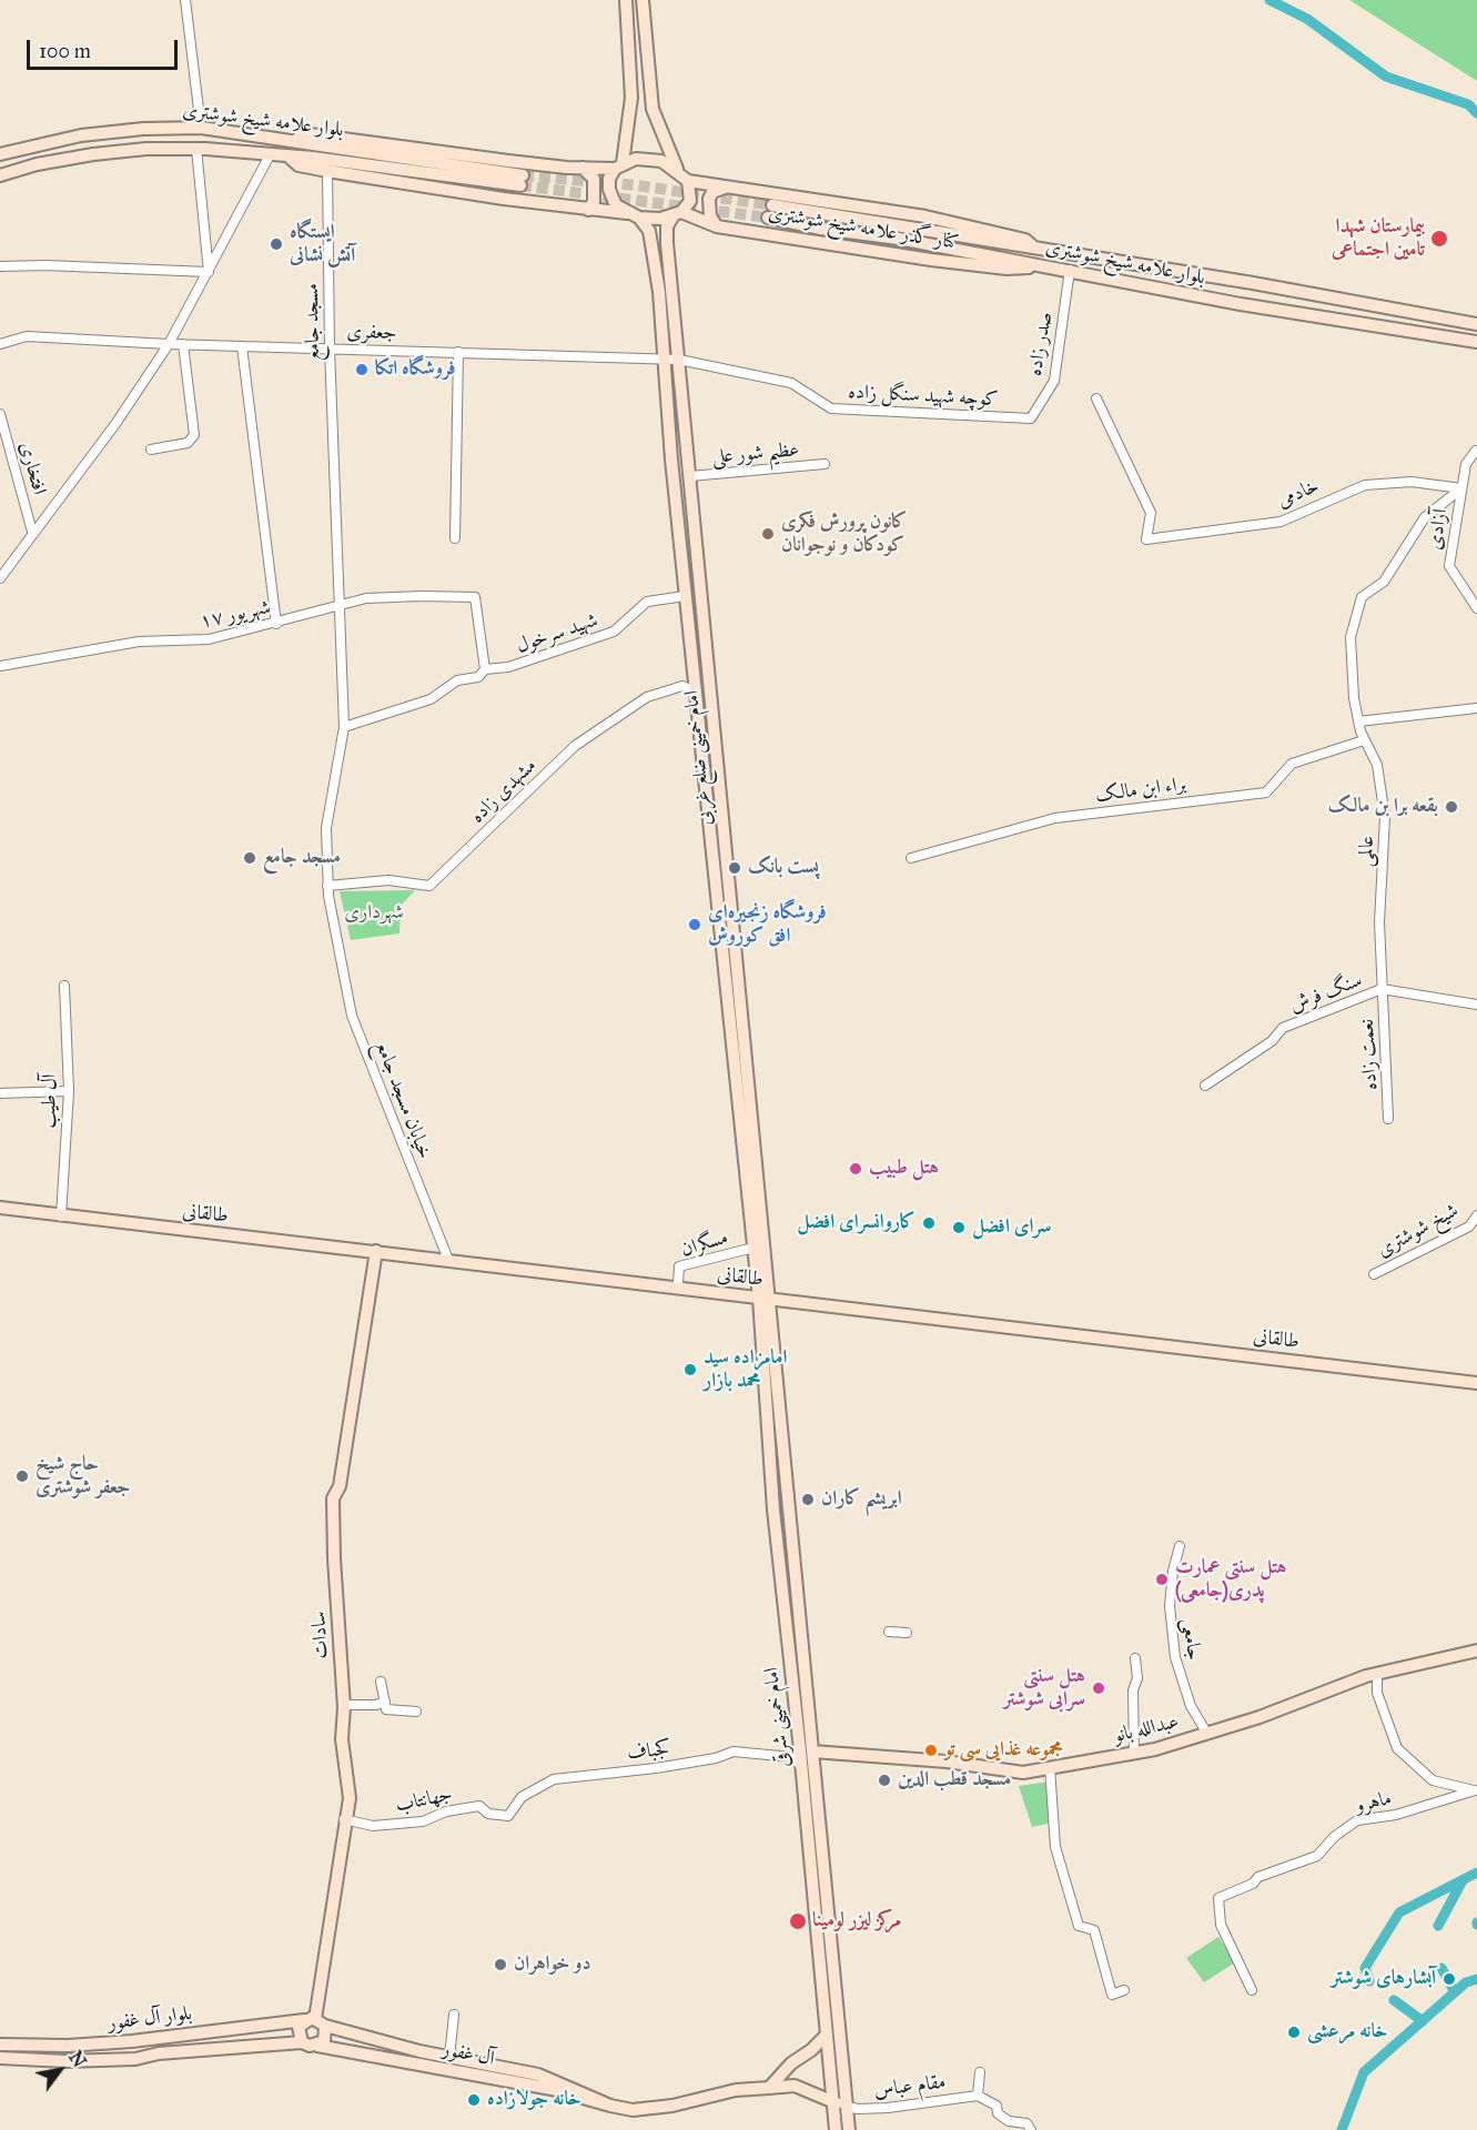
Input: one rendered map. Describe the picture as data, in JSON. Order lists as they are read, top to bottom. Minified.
{"streets":{"main road":["بلوار علامه شیخ شوشتری","کنار گذر علامه شیخ شوشتری","امام خمینی ضلع غربی","طالقانی","سادات","امام خمینی شرقی","عبدالله بانو","بلوار آل غفور","آل غفور"],"street":["مسجد جامع","جعفری","صدر زاده","کوچه شهید سنگل زاده","عظیم شور علی","افتخاری","خادمی","آزادی","۱۷ شهریور","شهید سرخول","براء ابن مالک","مشهدی زاده","عالمی","سنگ فرش","نعمت زاده","خیابان مسجد جامع","آل طیب","شیخ شوشتری","مسگران","جامعی","کجباف","جهانتاب","ماهرو","مقام عباس"]},"crossings":[["بلوار علامه شیخ شوشتری","کنار گذر علامه شیخ شوشتری"],["بلوار علامه شیخ شوشتری","صدر زاده"],["کنار گذر علامه شیخ شوشتری","امام خمینی ضلع غربی"],["مسجد جامع","جعفری"],["مسجد جامع","۱۷ شهریور"],["مسجد جامع","مشهدی زاده"],["مسجد جامع","خیابان مسجد جامع"],["جعفری","کوچه شهید سنگل زاده"],["جعفری","امام خمینی ضلع غربی"],["صدر زاده","کوچه شهید سنگل زاده"],["کوچه شهید سنگل زاده","امام خمینی ضلع غربی"],["عظیم شور علی","امام خمینی ضلع غربی"],["خادمی","آزادی"],["خادمی","عالمی"],["آزادی","عالمی"],["۱۷ شهریور","شهید سرخول"],["شهید سرخول","امام خمینی ضلع غربی"],["امام خمینی ضلع غربی","مشهدی زاده"],["امام خمینی ضلع غربی","طالقانی"],["امام خمینی ضلع غربی","مسگران"],["امام خمینی ضلع غربی","امام خمینی شرقی"],["براء ابن مالک","عالمی"],["عالمی","سنگ فرش"],["عالمی","نعمت زاده"],["سنگ فرش","نعمت زاده"],["خیابان مسجد جامع","طالقانی"],["آل طیب","طالقانی"],["طالقانی","سادات"],["طالقانی","امام خمینی شرقی"],["سادات","جهانتاب"],["سادات","بلوار آل غفور"],["سادات","آل غفور"],["جامعی","عبدالله بانو"],["امام خمینی شرقی","عبدالله بانو"],["امام خمینی شرقی","کجباف"],["امام خمینی شرقی","آل غفور"],["امام خمینی شرقی","مقام عباس"],["کجباف","جهانتاب"],["بلوار آل غفور","آل غفور"],["آل غفور","مقام عباس"]],"parks":["شهرداری"],"places":["بیمارستان شهدا تامین اجتماعی","ایستگاه آتش نشانی","فروشگاه اتکا","کانون پرورش فکری کودکان و نوجوانان","بقعه برا بن مالک","مسجد جامع","پست بانک","فروشگاه زنجیره‌ای افق کوروش","هتل طبیب","کاروانسرای افضل","سرای افضل","امامزاده سید محمد بازار","حاج شیخ جعفر شوشتری","ابریشم کاران","هتل سنتی عمارت پدری(جامعی)","هتل سنتی سرابی شوشتر","مجموعه غذایی سی تو","مسجد قطب الدین","مرکز لیزر لومینا","دو خواهران","آبشارهای شوشتر","خانه مرعشی","خانه جولازاده"],"scale_bar":"100 m","north":"top right"}
